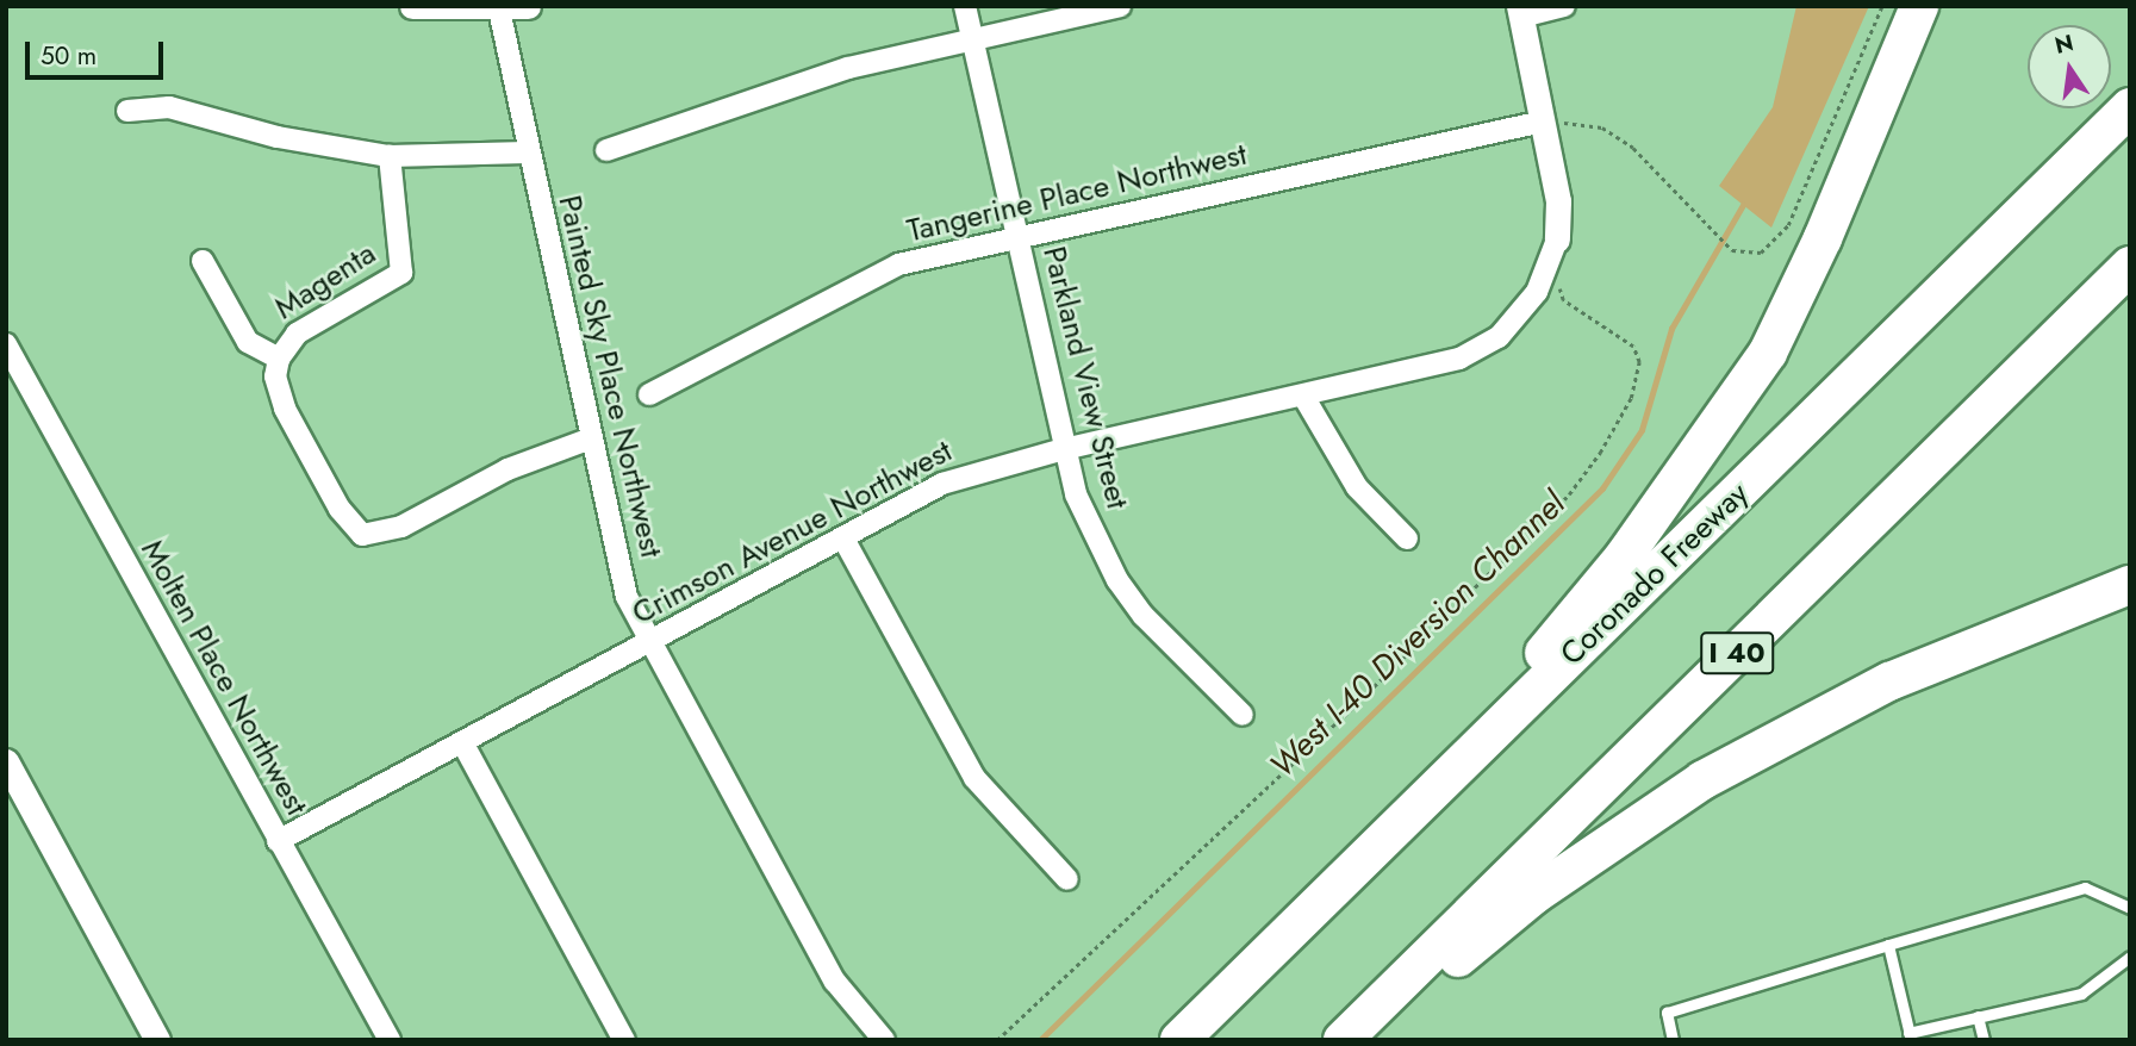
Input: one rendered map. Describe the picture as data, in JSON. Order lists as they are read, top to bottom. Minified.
{"streets":{"highway":["Coronado Freeway","I 40"],"street":["Tangerine Place Northwest","Magenta","Painted Sky Place Northwest","Parkland View Street","Crimson Avenue Northwest","Molten Place Northwest"]},"crossings":[["Tangerine Place Northwest","Parkland View Street"],["Painted Sky Place Northwest","Crimson Avenue Northwest"],["Parkland View Street","Crimson Avenue Northwest"],["Crimson Avenue Northwest","Molten Place Northwest"]],"water":["West I-40 Diversion Channel"],"scale_bar":"50 m","north":"top"}
